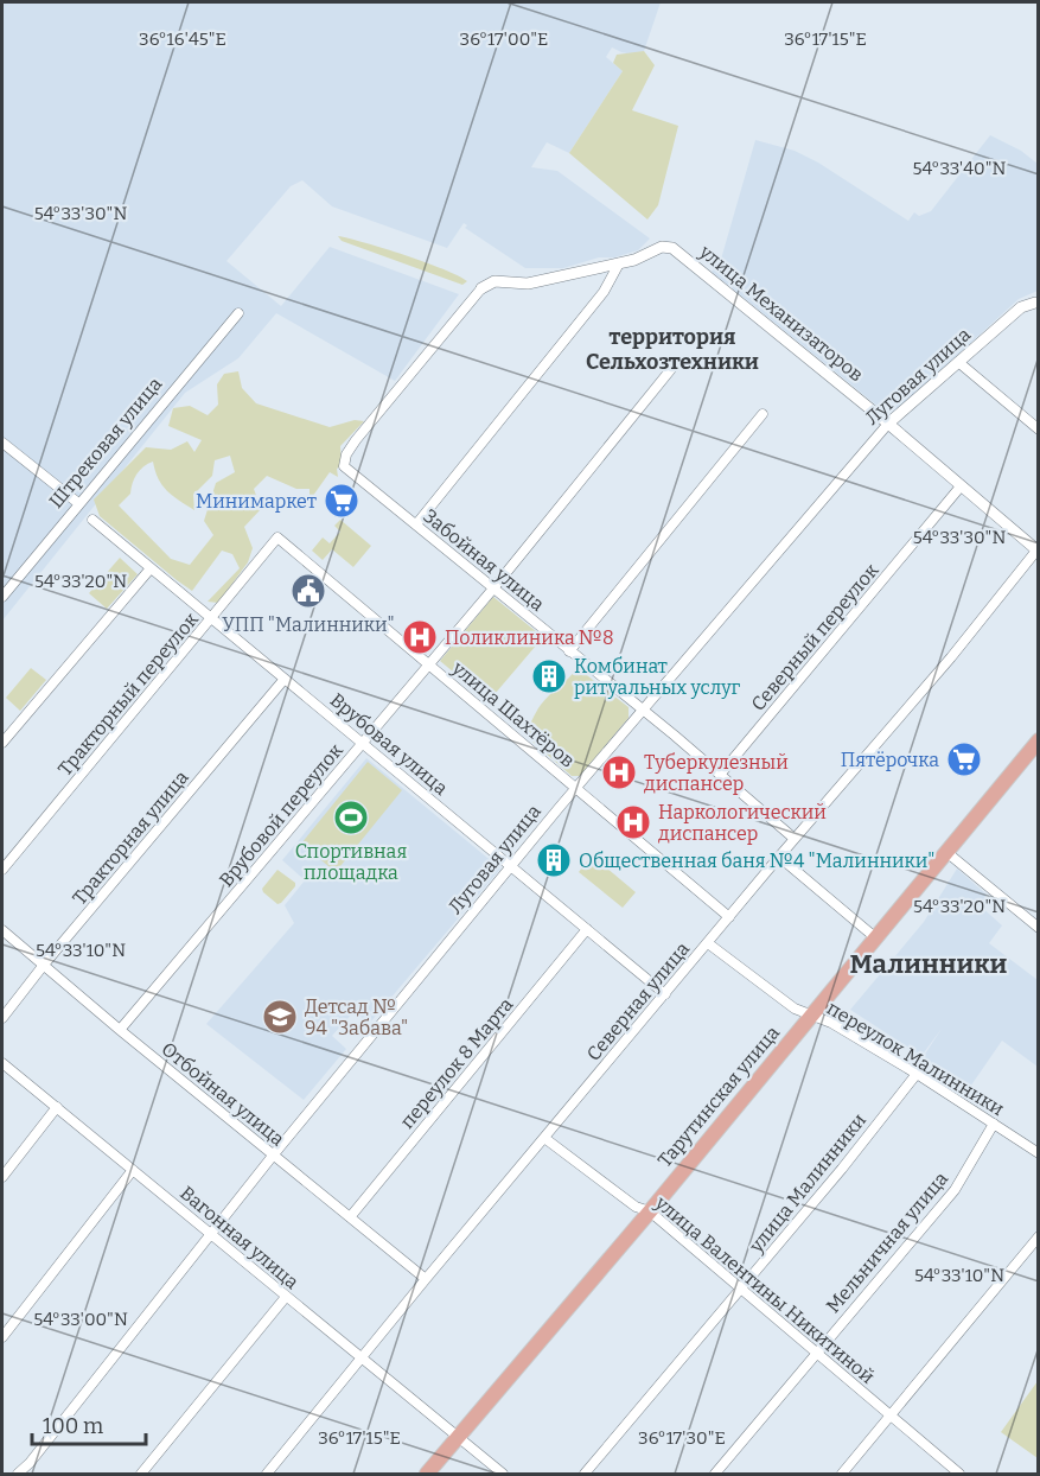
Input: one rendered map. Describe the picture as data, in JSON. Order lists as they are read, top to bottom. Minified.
{"streets":{"main road":["Тарутинская улица"],"street":["улица Механизаторов","Луговая улица","Штрековая улица","Забойная улица","Северный переулок","Тракторный переулок","улица Шахтёров","Врубовая улица","Врубовой переулок","Тракторная улица","Северная улица","переулок Малинники","переулок 8 Марта","Отбойная улица","улица Малинники","Вагонная улица","Мельничная улица","улица Валентины Никитиной"]},"crossings":[["улица Механизаторов","Луговая улица"],["улица Механизаторов","Северный переулок"],["улица Механизаторов","Северная улица"],["Луговая улица","Забойная улица"],["Луговая улица","улица Шахтёров"],["Луговая улица","Врубовая улица"],["Луговая улица","Отбойная улица"],["Луговая улица","Вагонная улица"],["Забойная улица","Северный переулок"],["Забойная улица","Врубовой переулок"],["Забойная улица","Северная улица"],["Тракторный переулок","улица Шахтёров"],["Тракторный переулок","Врубовая улица"],["улица Шахтёров","Врубовой переулок"],["улица Шахтёров","Северная улица"],["Врубовая улица","Врубовой переулок"],["Врубовая улица","Тракторная улица"],["Врубовая улица","Северная улица"],["Врубовая улица","переулок 8 Марта"],["Врубовой переулок","Отбойная улица"],["Тракторная улица","Отбойная улица"],["Северная улица","переулок Малинники"],["Северная улица","Отбойная улица"],["Северная улица","Вагонная улица"],["Северная улица","улица Валентины Никитиной"],["переулок Малинники","Тарутинская улица"],["переулок Малинники","улица Малинники"],["переулок Малинники","Мельничная улица"],["переулок 8 Марта","Отбойная улица"],["Тарутинская улица","Вагонная улица"],["Тарутинская улица","улица Валентины Никитиной"],["улица Малинники","улица Валентины Никитиной"],["Мельничная улица","улица Валентины Никитиной"]],"districts":["территория Сельхозтехники","Малинники"],"places":{"supermarket":["Минимаркет","Пятёрочка"],"public building":["УПП \"Малинники\""],"hospital":["Поликлиника №8","Туберкулезный диспансер","Наркологический диспансер"],"building":["Комбинат ритуальных услуг","Общественная баня №4 \"Малинники\""],"sports":["Спортивная площадка"],"school or university":["Детсад № 94 \"Забава\""]},"scale_bar":"100 m","coordinates":["36°16'45\"E","36°17'00\"E","36°17'15\"E","54°33'40\"N","54°33'30\"N","54°33'20\"N","54°33'10\"N","54°33'00\"N","36°17'30\"E"]}
